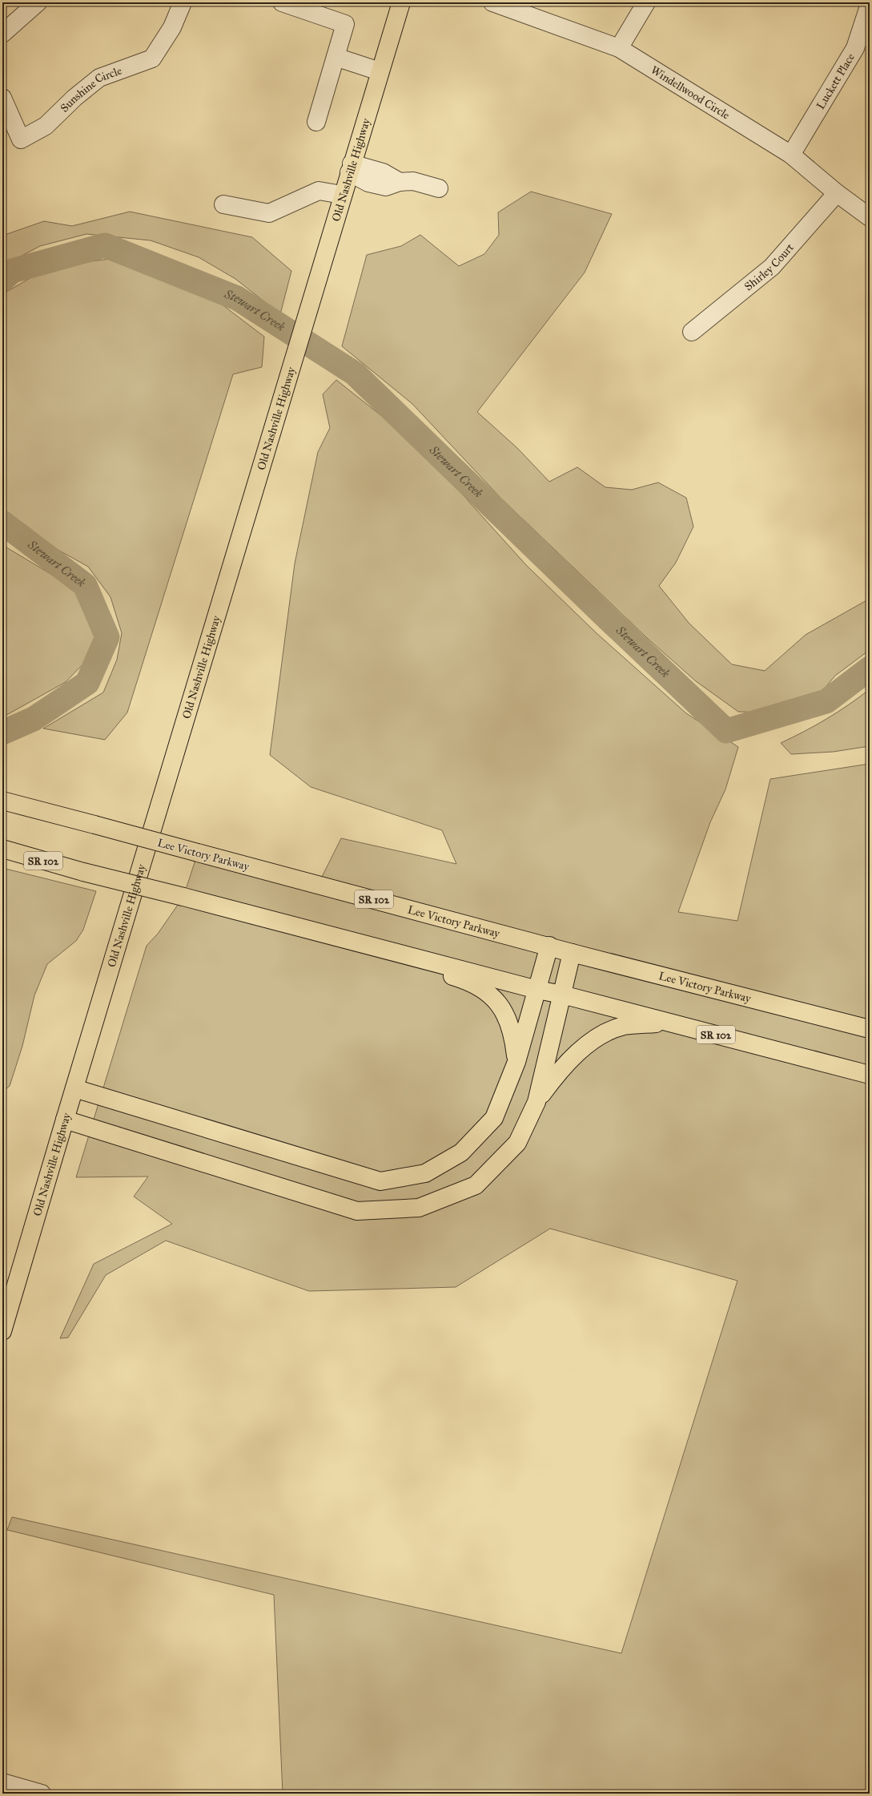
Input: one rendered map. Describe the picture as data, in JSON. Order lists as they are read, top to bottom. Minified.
{"streets":{"main road":["Old Nashville Highway","Lee Victory Parkway","SR 102"],"street":["Luckett Place","Sunshine Circle","Windellwood Circle","Shirley Court"]},"crossings":[["Luckett Place","Windellwood Circle"],["Windellwood Circle","Shirley Court"]],"water":["Stewart Creek"]}
